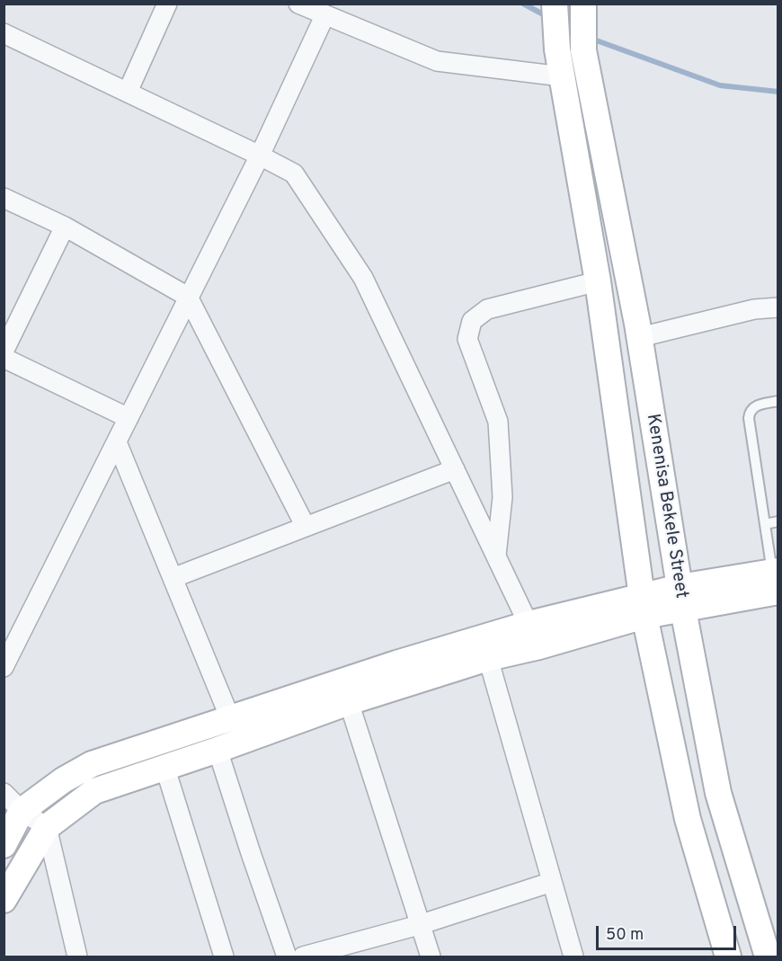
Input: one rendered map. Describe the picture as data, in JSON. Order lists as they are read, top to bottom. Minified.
{"streets":{"main road":["Kenenisa Bekele Street"]},"scale_bar":"50 m"}
